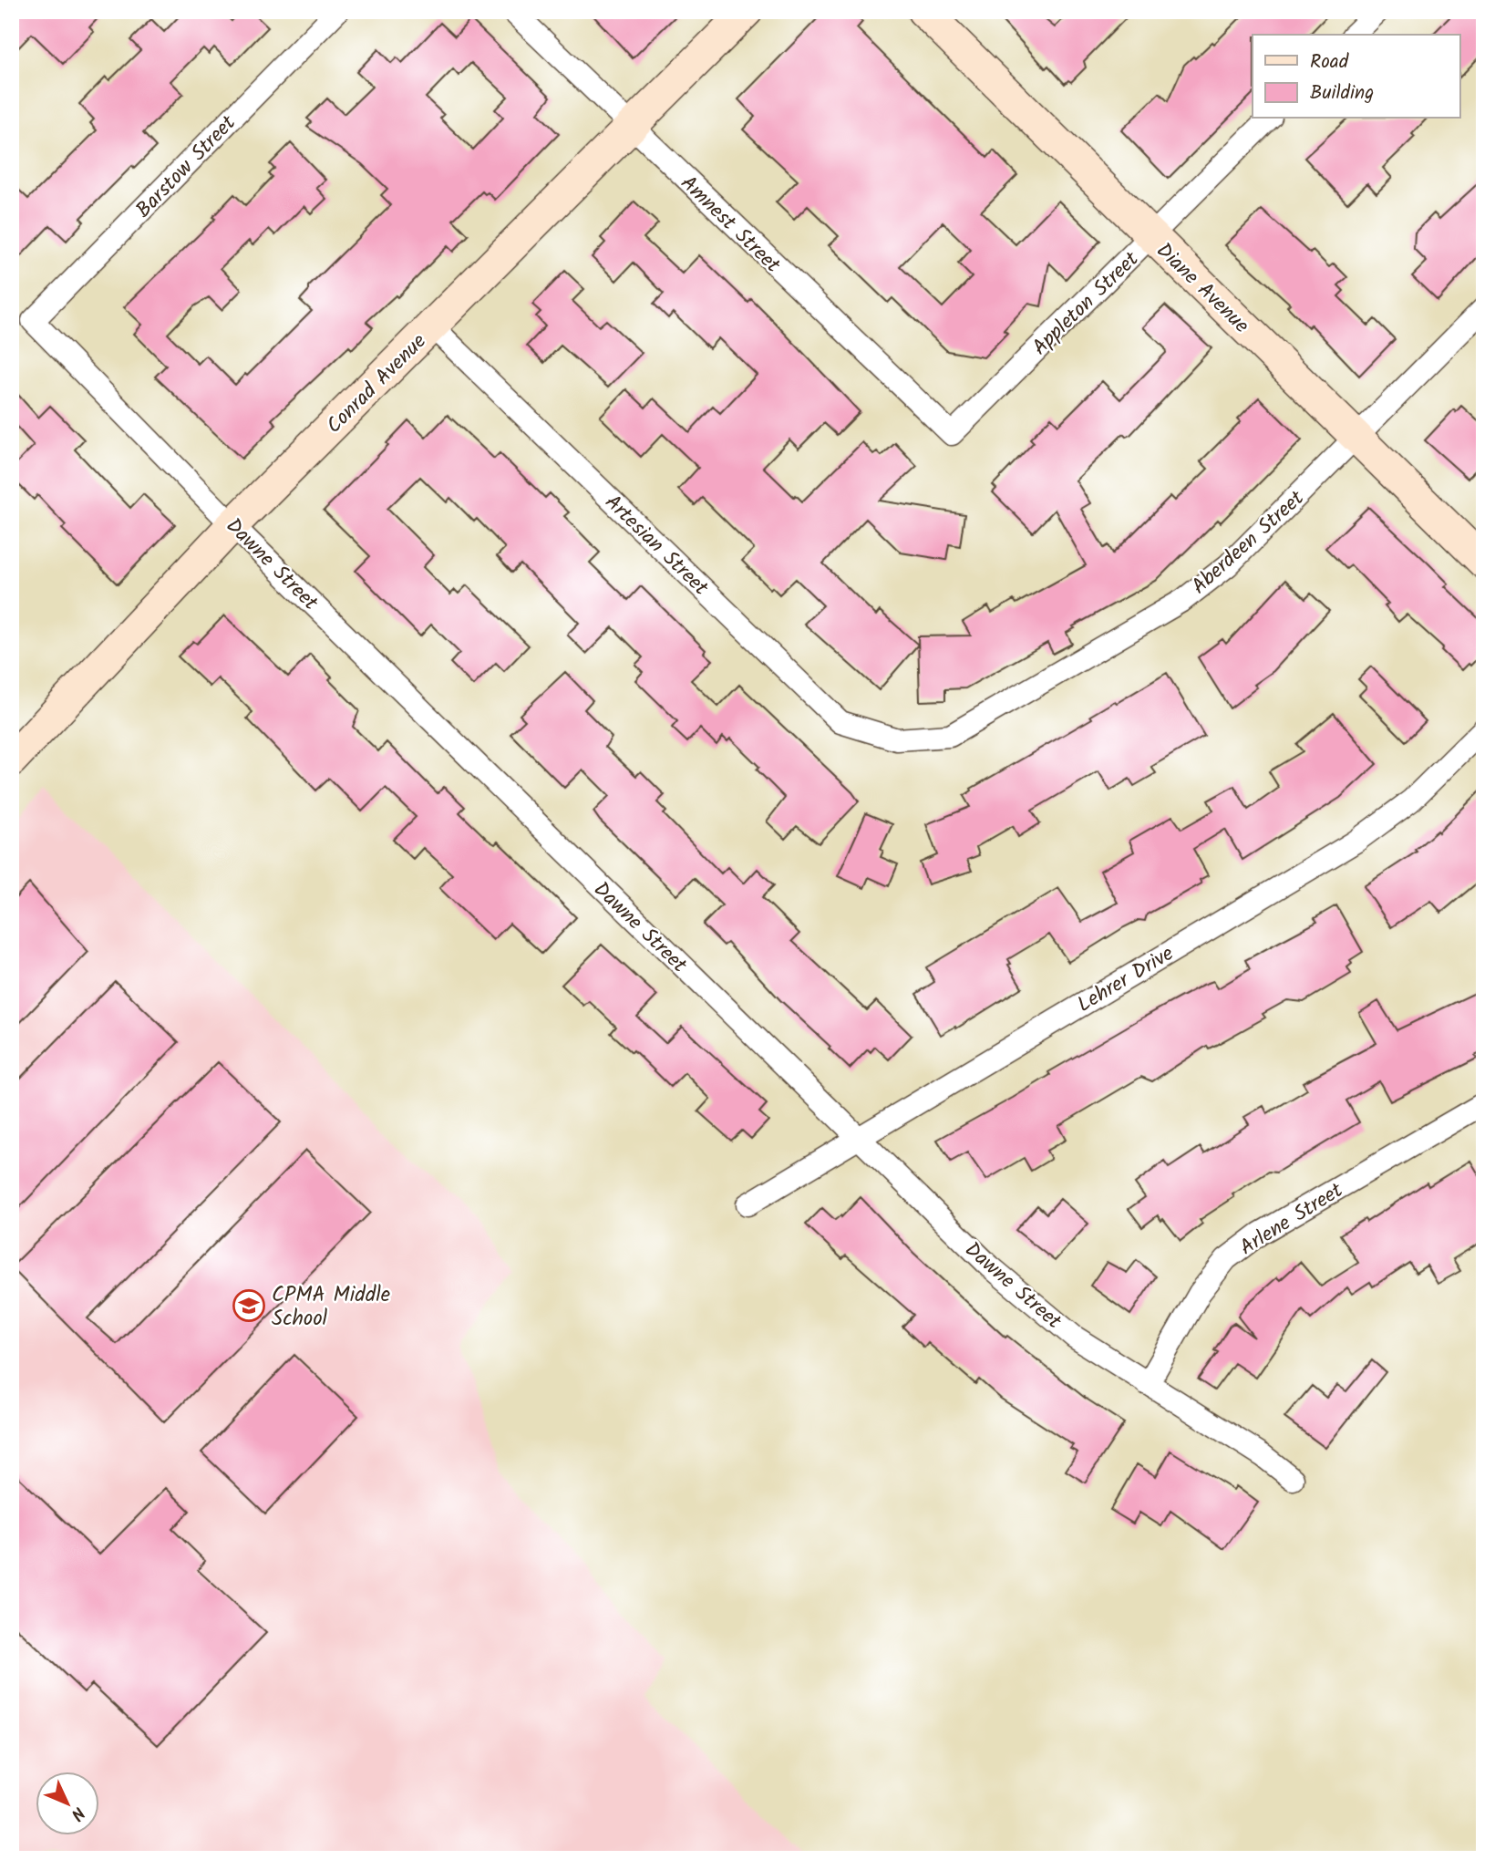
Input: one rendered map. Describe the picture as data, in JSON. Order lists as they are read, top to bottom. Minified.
{"streets":{"street":["Barstow Street","Amnest Street","Diane Avenue","Appleton Street","Conrad Avenue","Aberdeen Street","Artesian Street","Dawne Street","Lehrer Drive","Arlene Street"]},"crossings":[["Barstow Street","Dawne Street"],["Amnest Street","Appleton Street"],["Amnest Street","Conrad Avenue"],["Diane Avenue","Appleton Street"],["Diane Avenue","Aberdeen Street"],["Conrad Avenue","Artesian Street"],["Conrad Avenue","Dawne Street"],["Aberdeen Street","Artesian Street"],["Dawne Street","Lehrer Drive"],["Dawne Street","Arlene Street"]],"places":{"school or university":["CPMA Middle School"]},"legend":["Road","Building"],"north":"bottom right"}
